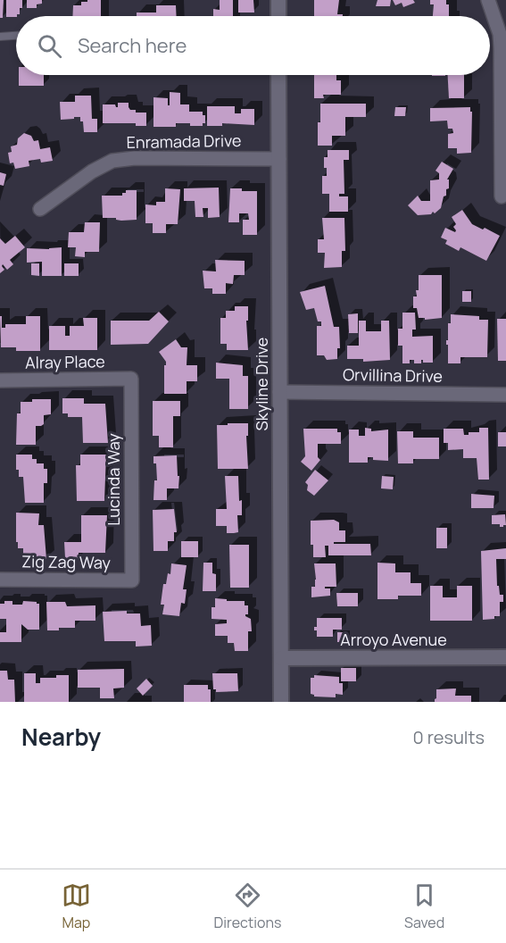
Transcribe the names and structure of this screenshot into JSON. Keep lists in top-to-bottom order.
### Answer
{
  "streets": {
    "street": [
      "Enramada Drive",
      "Alray Place",
      "Orvillina Drive",
      "Skyline Drive",
      "Lucinda Way",
      "Zig Zag Way",
      "Arroyo Avenue"
    ]
  },
  "crossings": [
    ["Enramada Drive", "Skyline Drive"],
    ["Alray Place", "Lucinda Way"],
    ["Orvillina Drive", "Skyline Drive"],
    ["Skyline Drive", "Arroyo Avenue"],
    ["Lucinda Way", "Zig Zag Way"]
  ],
  "page": {
    "search": "Search here",
    "heading": ["Nearby", "0 results"],
    "nav": ["Map", "Directions", "Saved"]
  }
}
